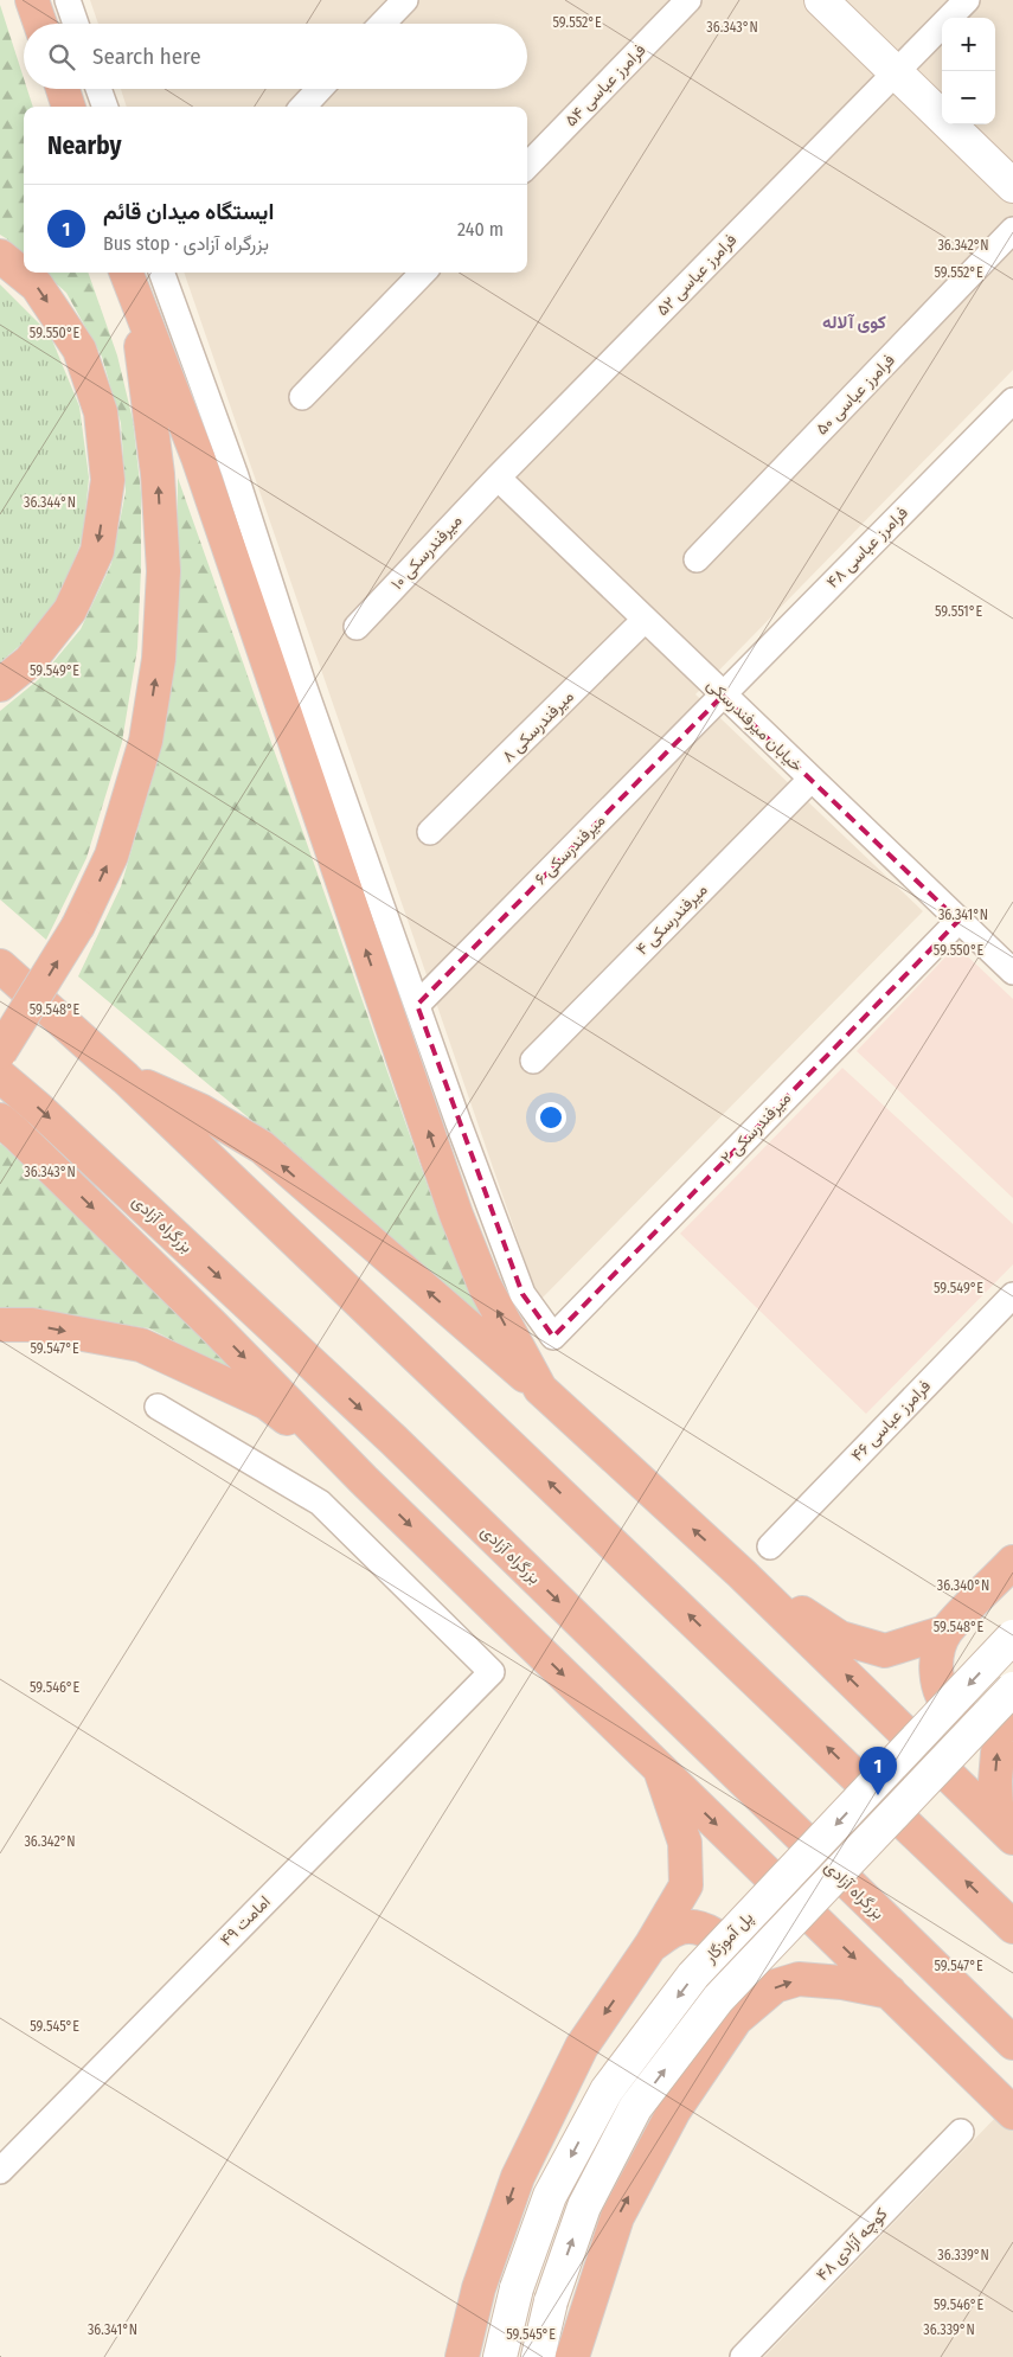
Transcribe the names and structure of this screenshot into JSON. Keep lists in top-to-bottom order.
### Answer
{
  "streets": {
    "highway": ["بزرگراه آزادی"],
    "main road": ["پل آموزگار"],
    "street": [
      "فرامرز عباسی ۵۴",
      "فرامرز عباسی ۵۲",
      "فرامرز عباسی ۵۰",
      "فرامرز عباسی ۴۸",
      "میرفندرسکی ۱۰",
      "خیابان میرفندرسکی",
      "میرفندرسکی ۸",
      "میرفندرسکی ۶",
      "میرفندرسکی ۴",
      "میرفندرسکی ۲",
      "فرامرز عباسی ۴۶",
      "امامت ۴۹",
      "کوچه آزادی ۴۸"
    ]
  },
  "crossings": [
    ["فرامرز عباسی ۵۲", "میرفندرسکی ۱۰"],
    ["فرامرز عباسی ۵۲", "خیابان میرفندرسکی"],
    ["فرامرز عباسی ۴۸", "خیابان میرفندرسکی"],
    ["فرامرز عباسی ۴۸", "میرفندرسکی ۶"],
    ["میرفندرسکی ۱۰", "خیابان میرفندرسکی"],
    ["خیابان میرفندرسکی", "میرفندرسکی ۸"],
    ["خیابان میرفندرسکی", "میرفندرسکی ۶"],
    ["خیابان میرفندرسکی", "میرفندرسکی ۴"],
    ["خیابان میرفندرسکی", "میرفندرسکی ۲"],
    ["میرفندرسکی ۶", "میرفندرسکی ۲"]
  ],
  "districts": ["کوی آلاله"],
  "page": {
    "map_buttons": ["+", "−"],
    "search": "Search here",
    "heading": "Nearby",
    "list": [
      {
        "mark": "1",
        "name": "ایستگاه میدان قائم",
        "note": "Bus stop · بزرگراه آزادی",
        "value": "240 m"
      }
    ],
    "pins": "1"
  },
  "coordinates": [
    "59.552°E",
    "36.343°N",
    "36.342°N",
    "59.550°E",
    "36.344°N",
    "59.551°E",
    "59.549°E",
    "36.341°N",
    "59.548°E",
    "59.547°E",
    "36.340°N",
    "59.546°E",
    "59.545°E",
    "36.339°N"
  ]
}
